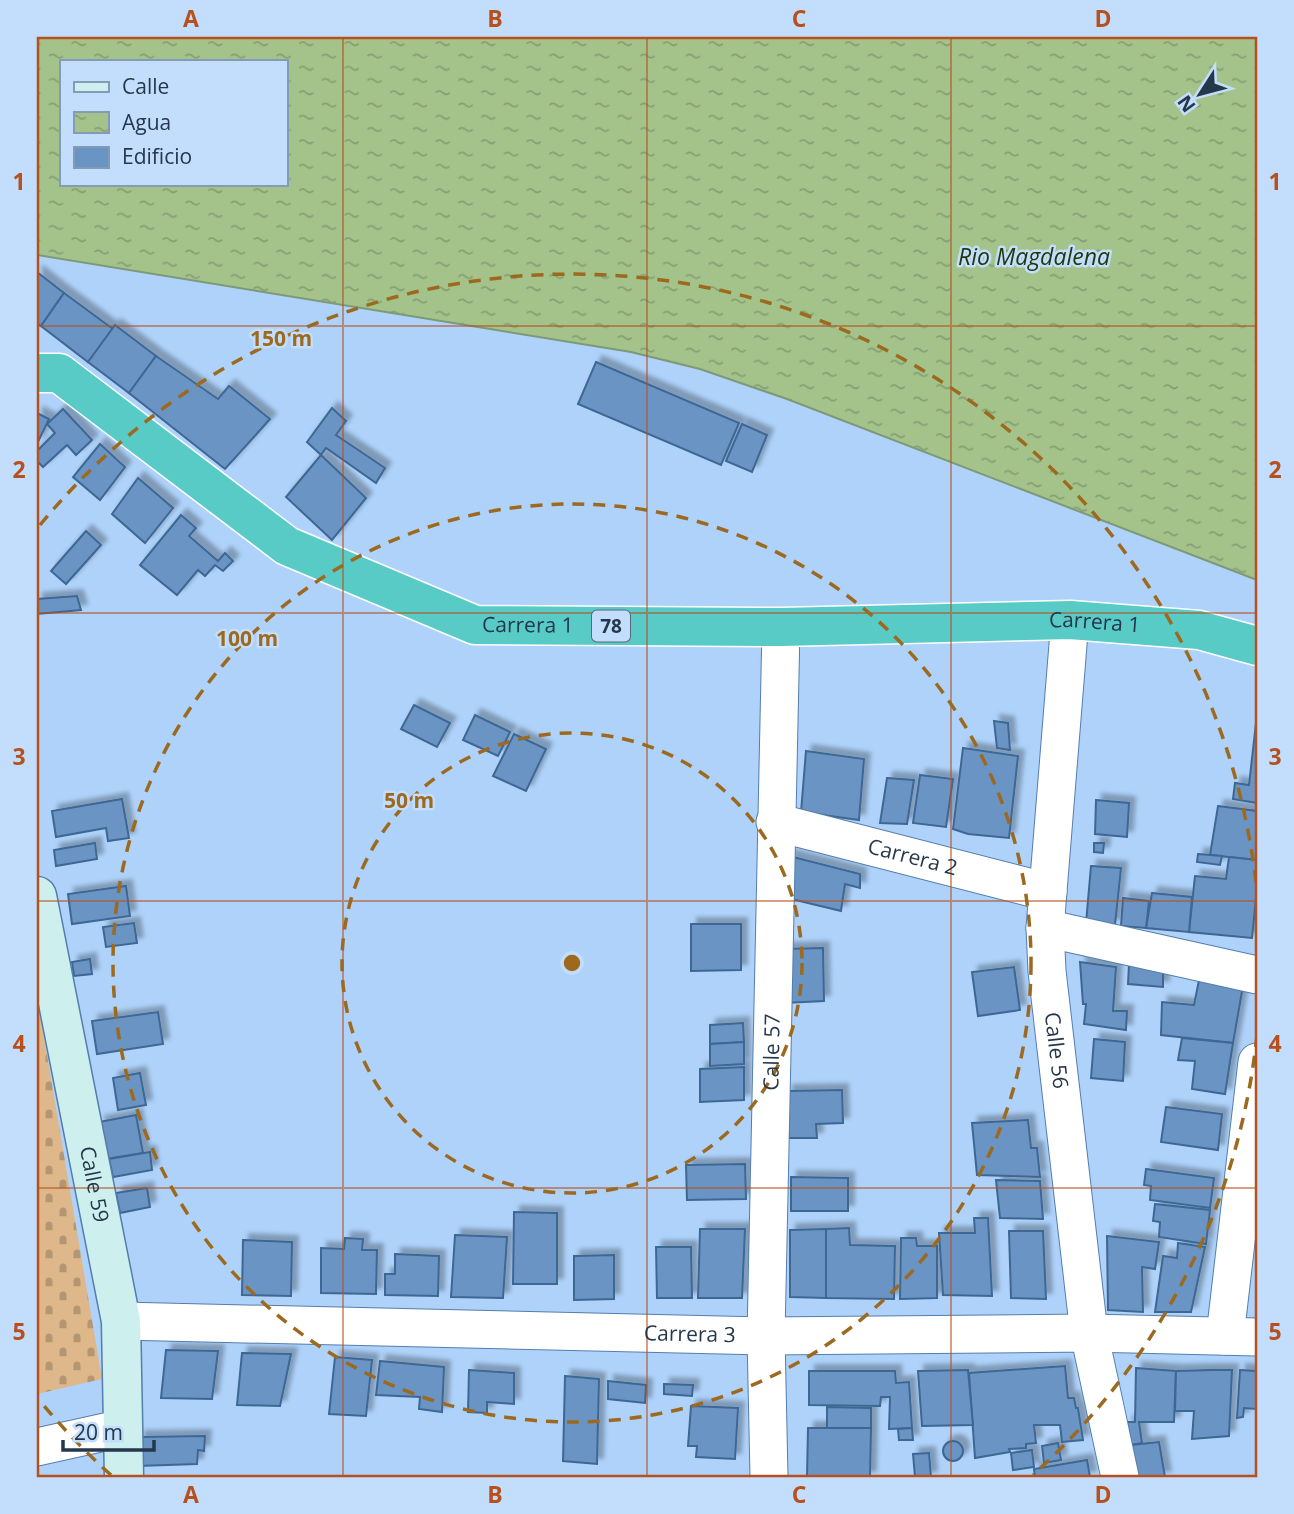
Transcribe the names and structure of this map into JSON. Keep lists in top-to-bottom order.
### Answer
{
  "streets": {
    "highway": ["Carrera 1", "78"],
    "street": [
      "Carrera 2",
      "Calle 56",
      "Calle 57",
      "Calle 59",
      "Carrera 3"
    ]
  },
  "crossings": [
    ["Carrera 1", "Calle 56"],
    ["Carrera 1", "Calle 57"],
    ["Carrera 2", "Calle 56"],
    ["Carrera 2", "Calle 57"],
    ["Calle 56", "Carrera 3"],
    ["Calle 57", "Carrera 3"],
    ["Calle 59", "Carrera 3"]
  ],
  "water": ["Rio Magdalena"],
  "legend": ["Calle", "Agua", "Edificio"],
  "scale_bar": "20 m",
  "north": "bottom left",
  "grid": {
    "columns": [
      "A",
      "B",
      "C",
      "D"
    ],
    "rows": [
      "1",
      "2",
      "3",
      "4",
      "5"
    ]
  },
  "rings": ["150 m", "100 m", "50 m"]
}
